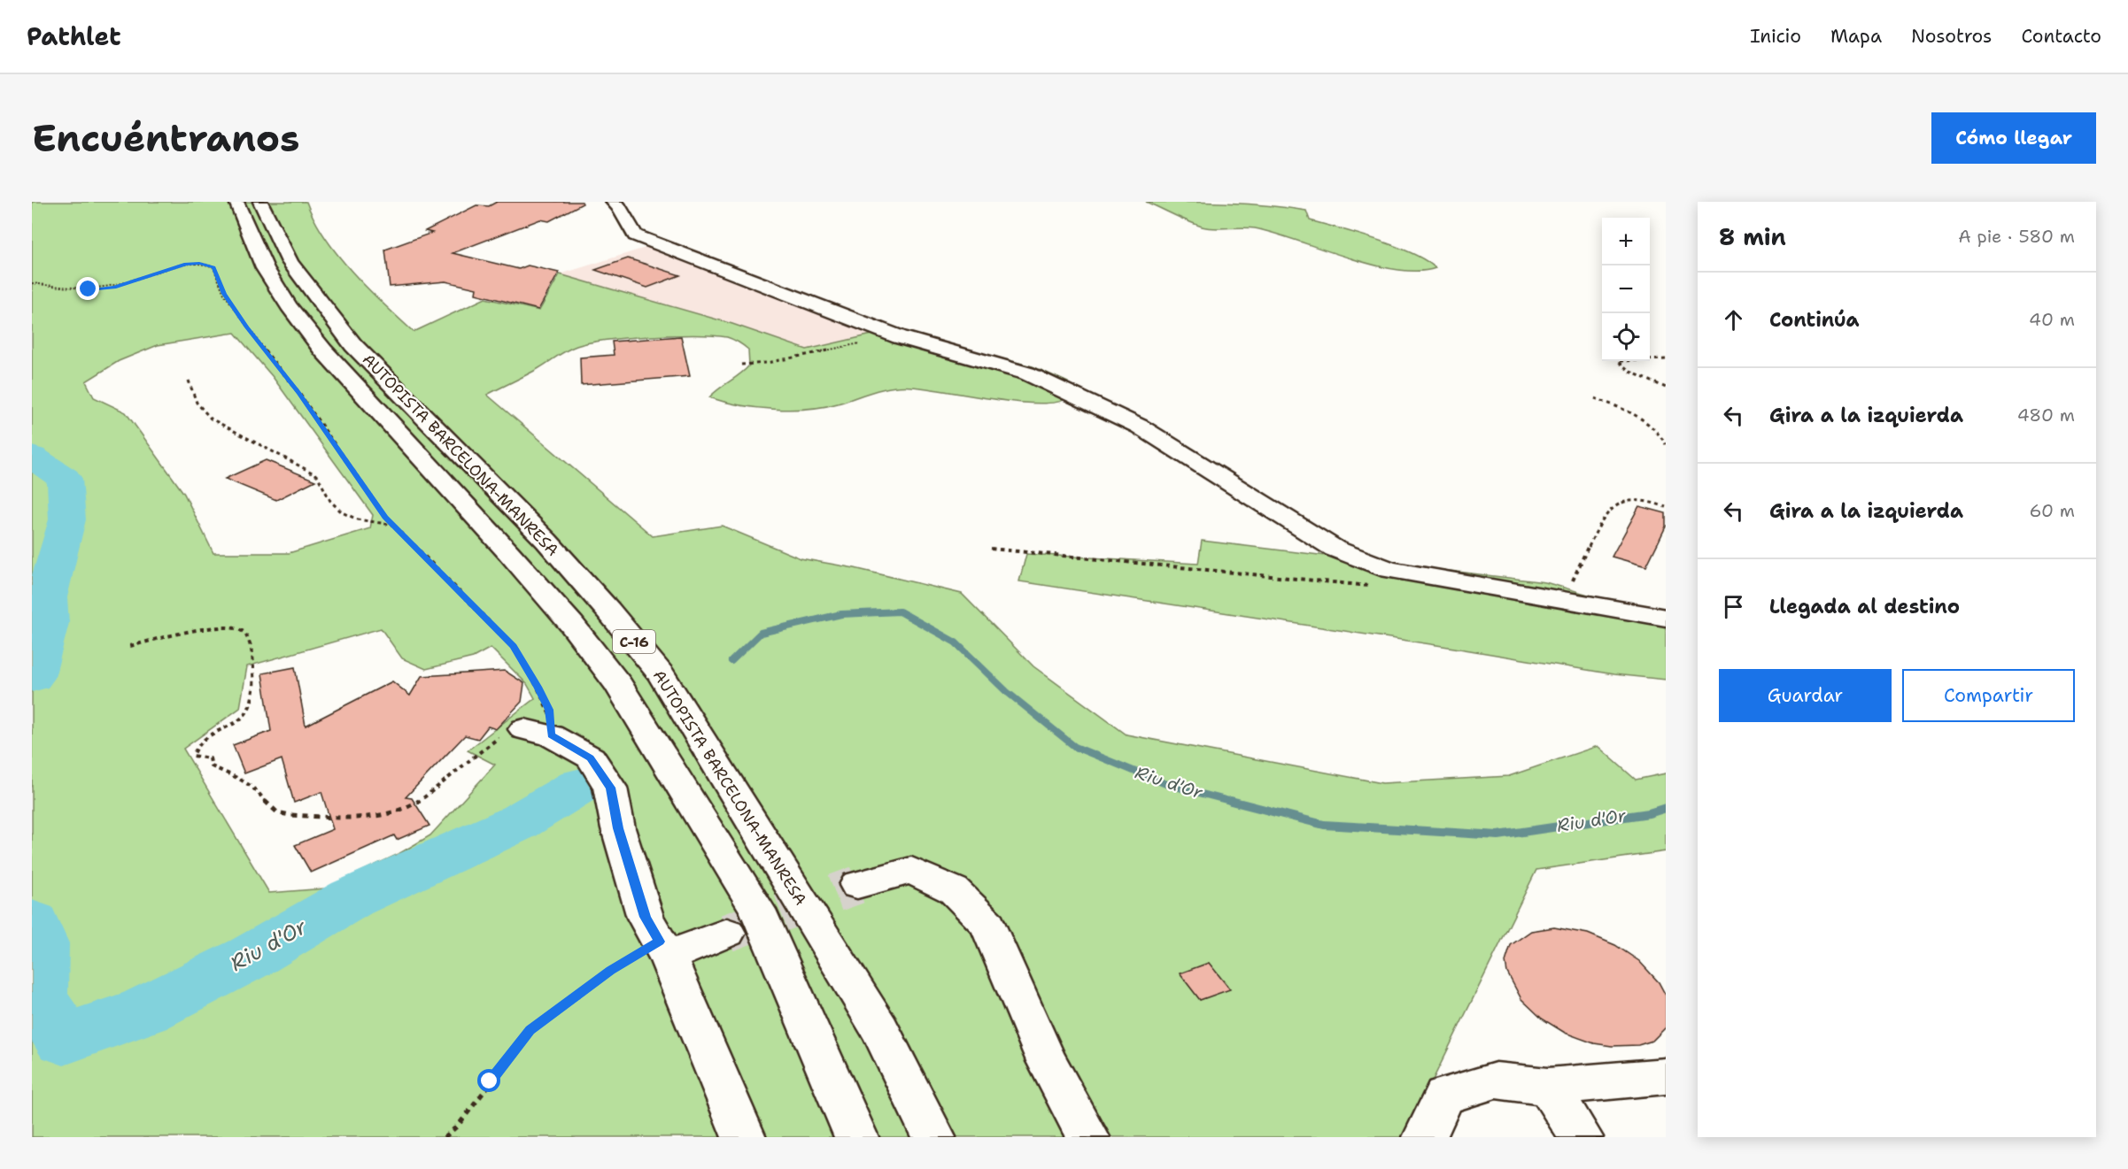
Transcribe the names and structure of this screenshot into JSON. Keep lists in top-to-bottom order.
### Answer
{
  "streets": {
    "main road": ["AUTOPISTA BARCELONA-MANRESA", "C-16"]
  },
  "water": ["Riu d'Or"],
  "page": {
    "header": "Pathlet",
    "nav": [
      "Inicio",
      "Mapa",
      "Nosotros",
      "Contacto"
    ],
    "buttons": [
      "Cómo llegar",
      ["Guardar", "Compartir"]
    ],
    "title": "Encuéntranos",
    "heading": ["8 min", "A pie · 580 m"],
    "map_buttons": ["+", "−"],
    "list": [
      ["Continúa", "40 m"],
      ["Gira a la izquierda", "480 m"],
      ["Gira a la izquierda", "60 m"],
      "Llegada al destino"
    ]
  }
}
